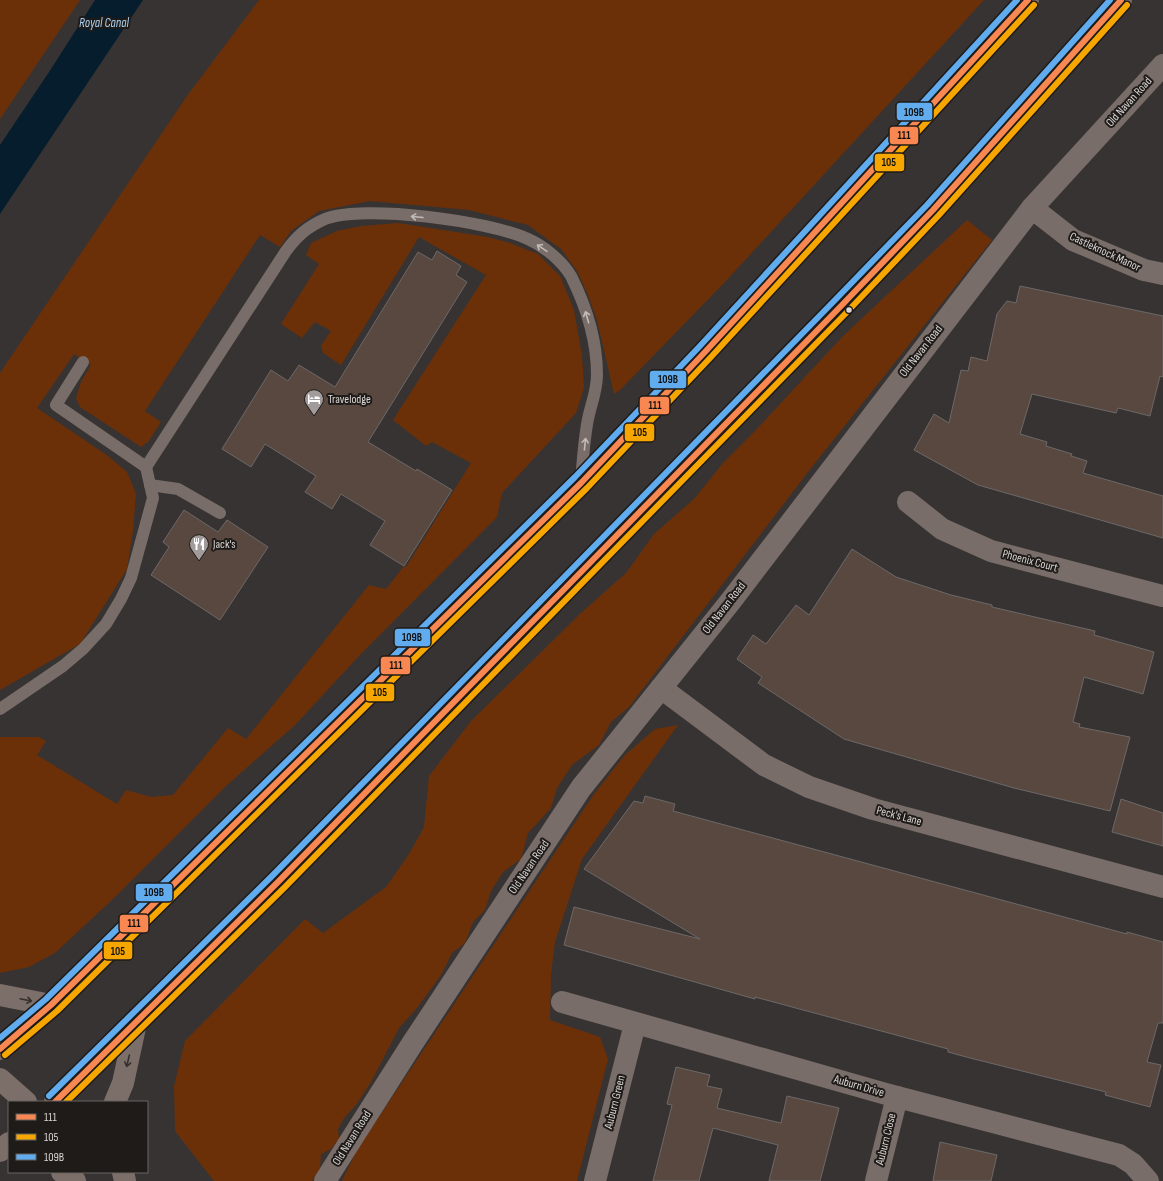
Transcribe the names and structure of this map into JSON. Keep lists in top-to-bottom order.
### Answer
{
  "streets": {
    "street": [
      "Old Navan Road",
      "Castleknock Manor",
      "Phoenix Court",
      "Peck's Lane",
      "Auburn Drive",
      "Auburn Green",
      "Auburn Close"
    ]
  },
  "crossings": [
    ["Old Navan Road", "Castleknock Manor"],
    ["Old Navan Road", "Peck's Lane"],
    ["Auburn Drive", "Auburn Green"],
    ["Auburn Drive", "Auburn Close"]
  ],
  "water": ["Royal Canal"],
  "places": {
    "hotel": ["Travelodge"],
    "restaurant": ["Jack's"]
  },
  "lines": ["transit line 111", "transit line 109B", "transit line 105"],
  "legend": ["111", "105", "109B"]
}
